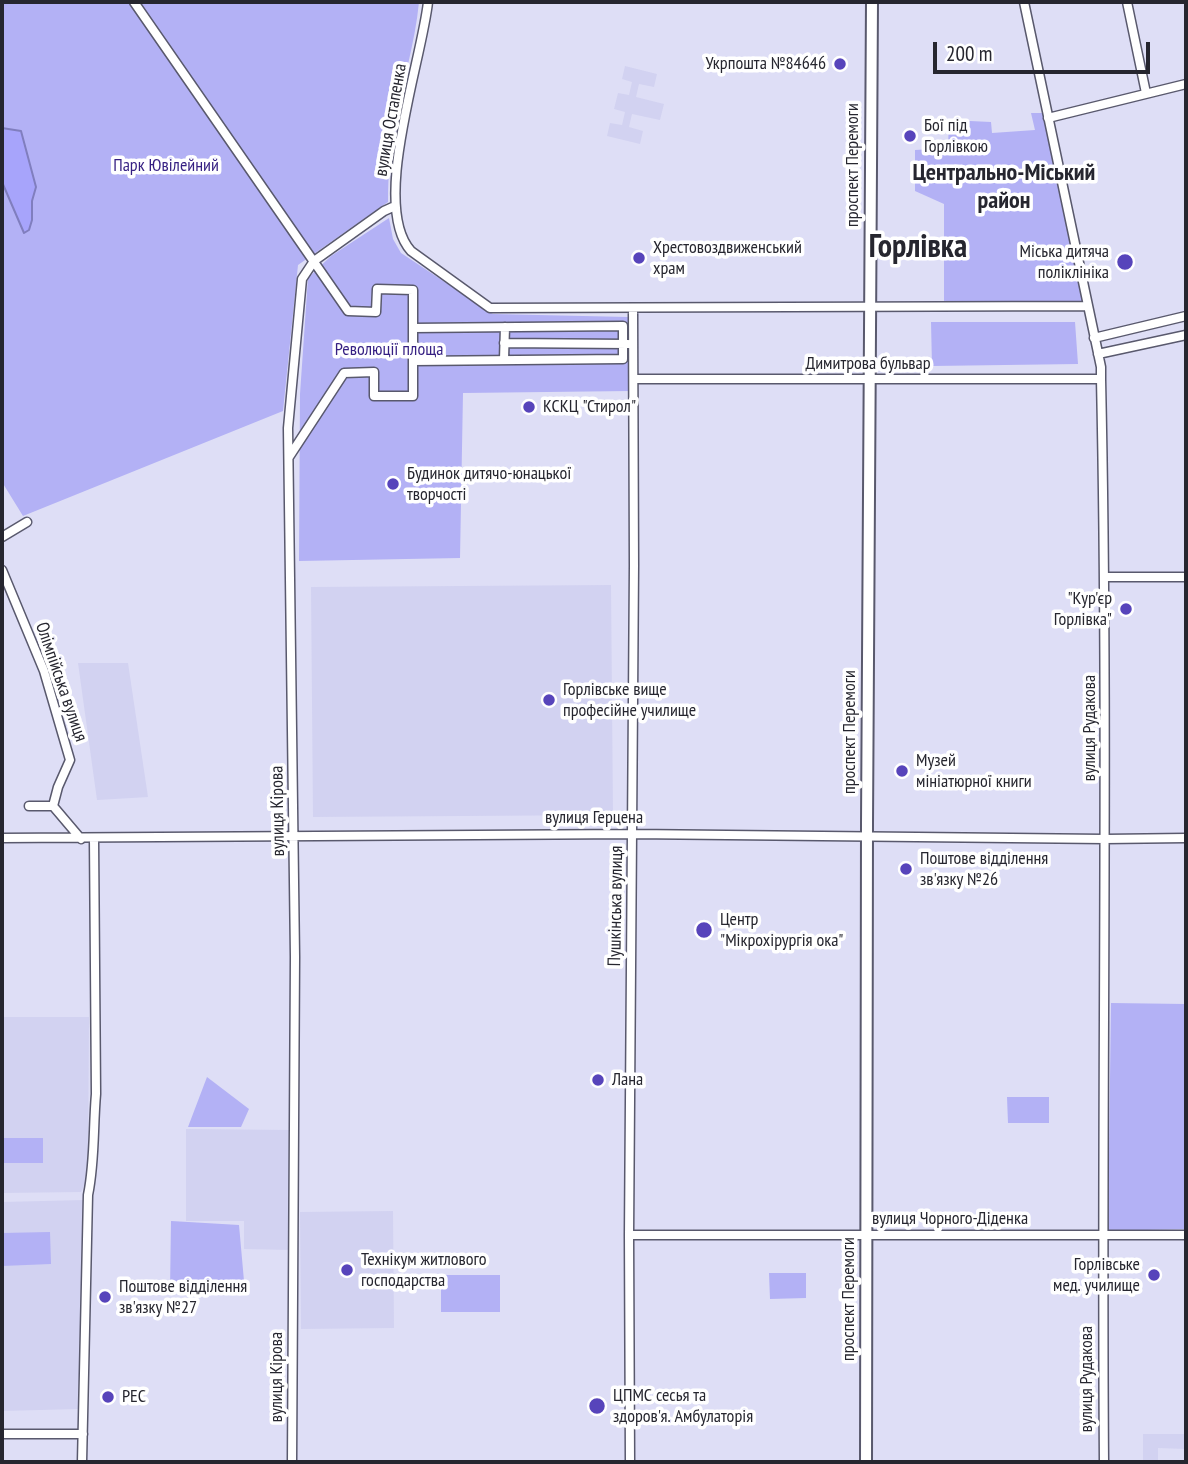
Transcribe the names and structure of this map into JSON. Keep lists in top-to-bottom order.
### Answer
{
  "streets": {
    "main road": ["проспект Перемоги"],
    "street": [
      "вулиця Остапенка",
      "Димитрова бульвар",
      "Олімпійська вулиця",
      "вулиця Рудакова",
      "вулиця Кірова",
      "вулиця Герцена",
      "Пушкінська вулиця",
      "вулиця Чорного-Діденка"
    ]
  },
  "crossings": [
    ["вулиця Остапенка", "Пушкінська вулиця"],
    ["проспект Перемоги", "Димитрова бульвар"],
    ["проспект Перемоги", "вулиця Герцена"],
    ["проспект Перемоги", "вулиця Чорного-Діденка"],
    ["Димитрова бульвар", "вулиця Рудакова"],
    ["Димитрова бульвар", "Пушкінська вулиця"],
    ["вулиця Рудакова", "вулиця Герцена"],
    ["вулиця Рудакова", "вулиця Чорного-Діденка"],
    ["вулиця Кірова", "вулиця Герцена"],
    ["вулиця Герцена", "Пушкінська вулиця"],
    ["Пушкінська вулиця", "вулиця Чорного-Діденка"]
  ],
  "districts": ["Центрально-Міський район", "Горлівка"],
  "parks": ["Парк Ювілейний", "Революції площа"],
  "places": [
    "Укрпошта №84646",
    "Бої під Горлівкою",
    "Хрестовоздвиженський храм",
    "Міська дитяча поліклініка",
    "КСКЦ \"Стирол\"",
    "Будинок дитячо-юнацької творчості",
    "\"Кур'єр Горлівка\"",
    "Горлівське вище професійне училище",
    "Музей мініатюрної книги",
    "Поштове відділення зв'язку №26",
    "Центр \"Мікрохірургія ока\"",
    "Лана",
    "Технікум житлового господарства",
    "Горлівське мед. училище",
    "Поштове відділення зв'язку №27",
    "РЕС",
    "ЦПМС сесья та здоров'я. Амбулаторія"
  ],
  "scale_bar": "200 m"
}
